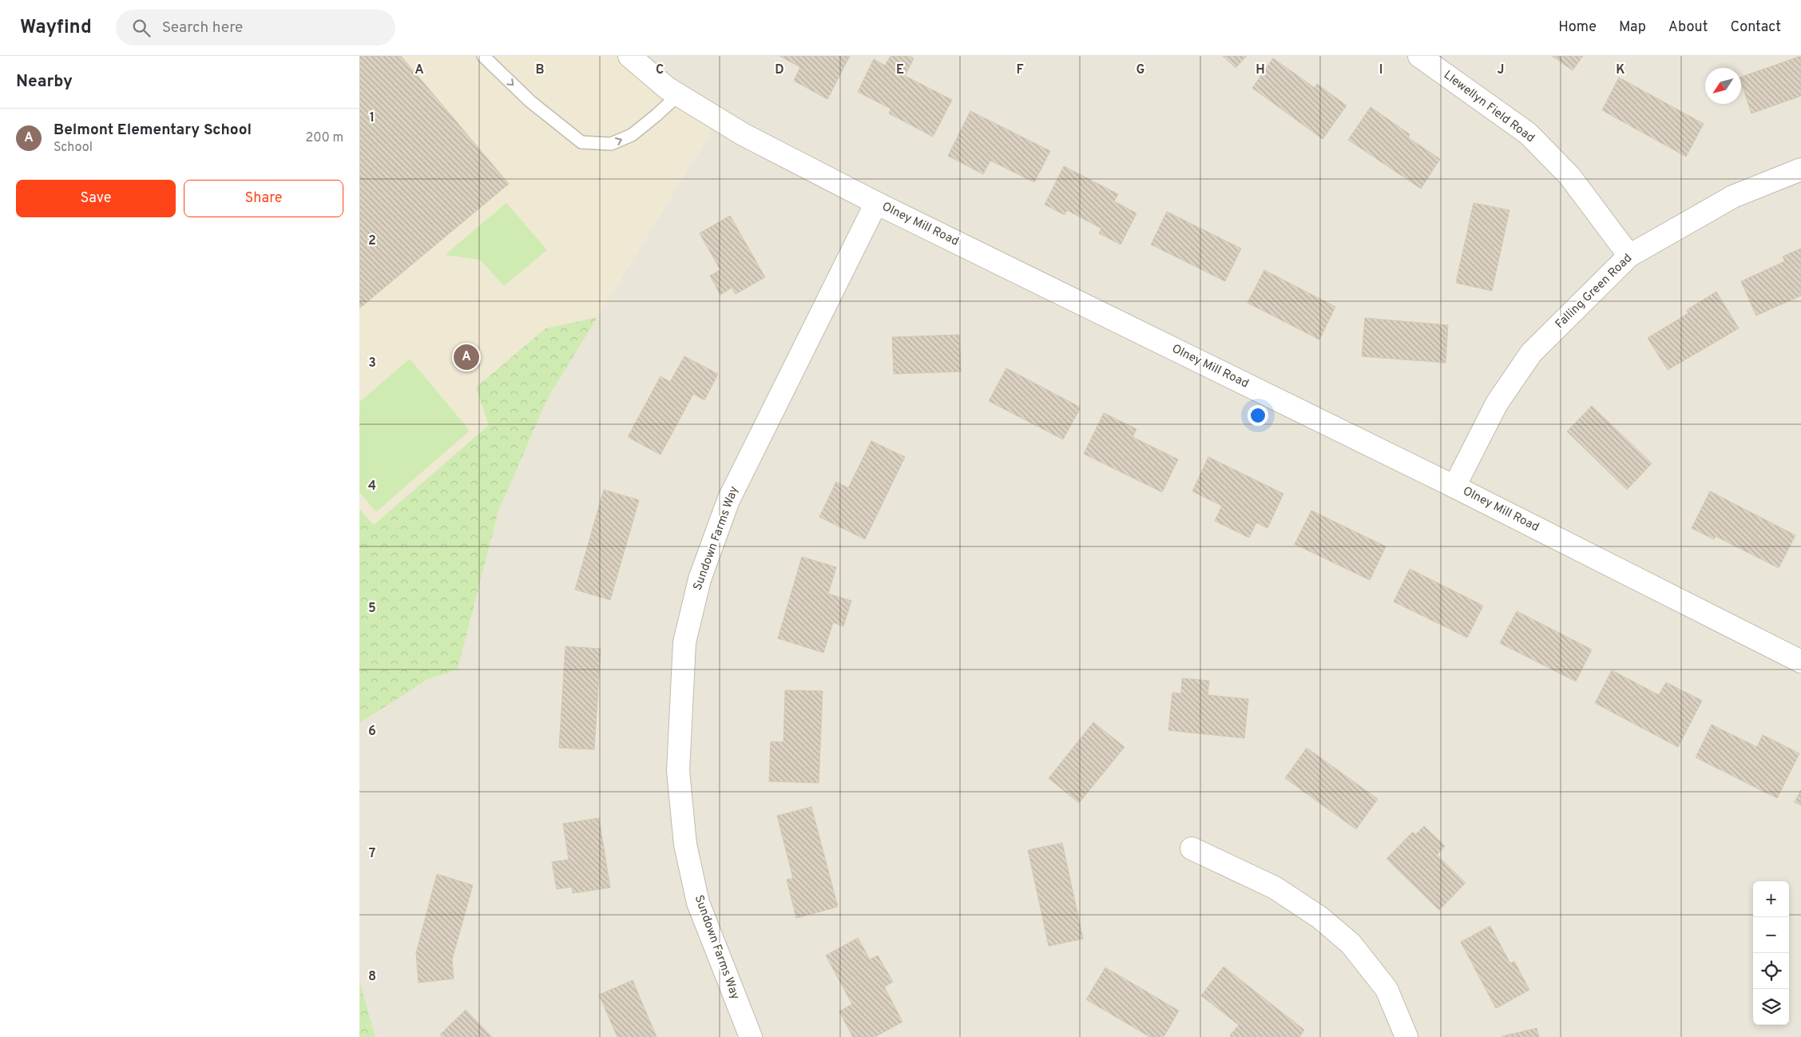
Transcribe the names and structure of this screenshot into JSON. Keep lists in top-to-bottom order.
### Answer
{
  "streets": {
    "street": [
      "Llewellyn Field Road",
      "Olney Mill Road",
      "Falling Green Road",
      "Sundown Farms Way"
    ]
  },
  "crossings": [
    ["Llewellyn Field Road", "Falling Green Road"],
    ["Olney Mill Road", "Falling Green Road"],
    ["Olney Mill Road", "Sundown Farms Way"]
  ],
  "north": "bottom left",
  "page": {
    "header": "Wayfind",
    "search": "Search here",
    "nav": [
      "Home",
      "Map",
      "About",
      "Contact"
    ],
    "heading": "Nearby",
    "list": [
      {
        "mark": "A",
        "name": "Belmont Elementary School",
        "note": "School",
        "value": "200 m"
      }
    ],
    "buttons": ["Save", "Share"],
    "pins": "A",
    "map_buttons": ["+", "−"]
  },
  "grid": {
    "columns": [
      "A",
      "B",
      "C",
      "D",
      "E",
      "F",
      "G",
      "H",
      "I",
      "J",
      "K"
    ],
    "rows": [
      "1",
      "2",
      "3",
      "4",
      "5",
      "6",
      "7",
      "8"
    ]
  }
}
